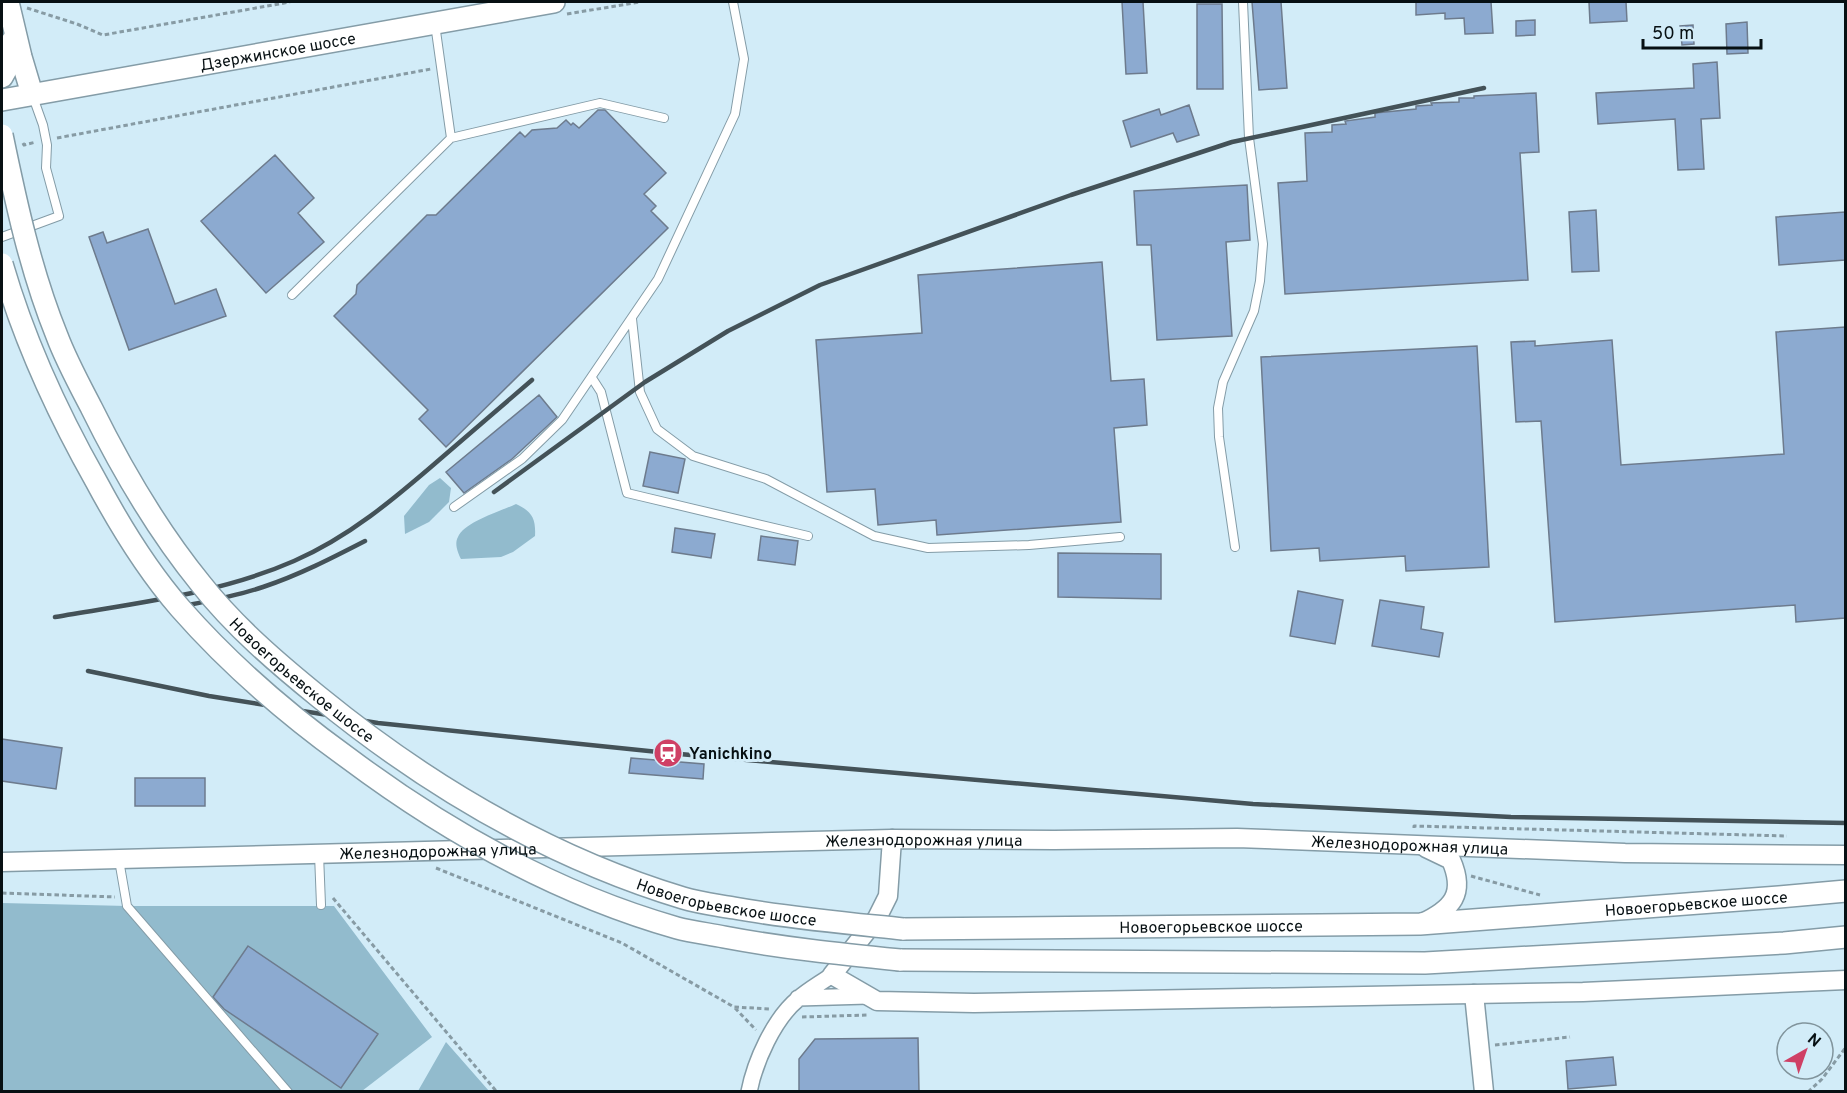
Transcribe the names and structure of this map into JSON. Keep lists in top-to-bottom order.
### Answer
{
  "streets": {
    "main road": ["Дзержинское шоссе", "Новоегорьевское шоссе"],
    "street": ["Железнодорожная улица"]
  },
  "places": {
    "station": ["Yanichkino"]
  },
  "scale_bar": "50 m",
  "north": "top right"
}
